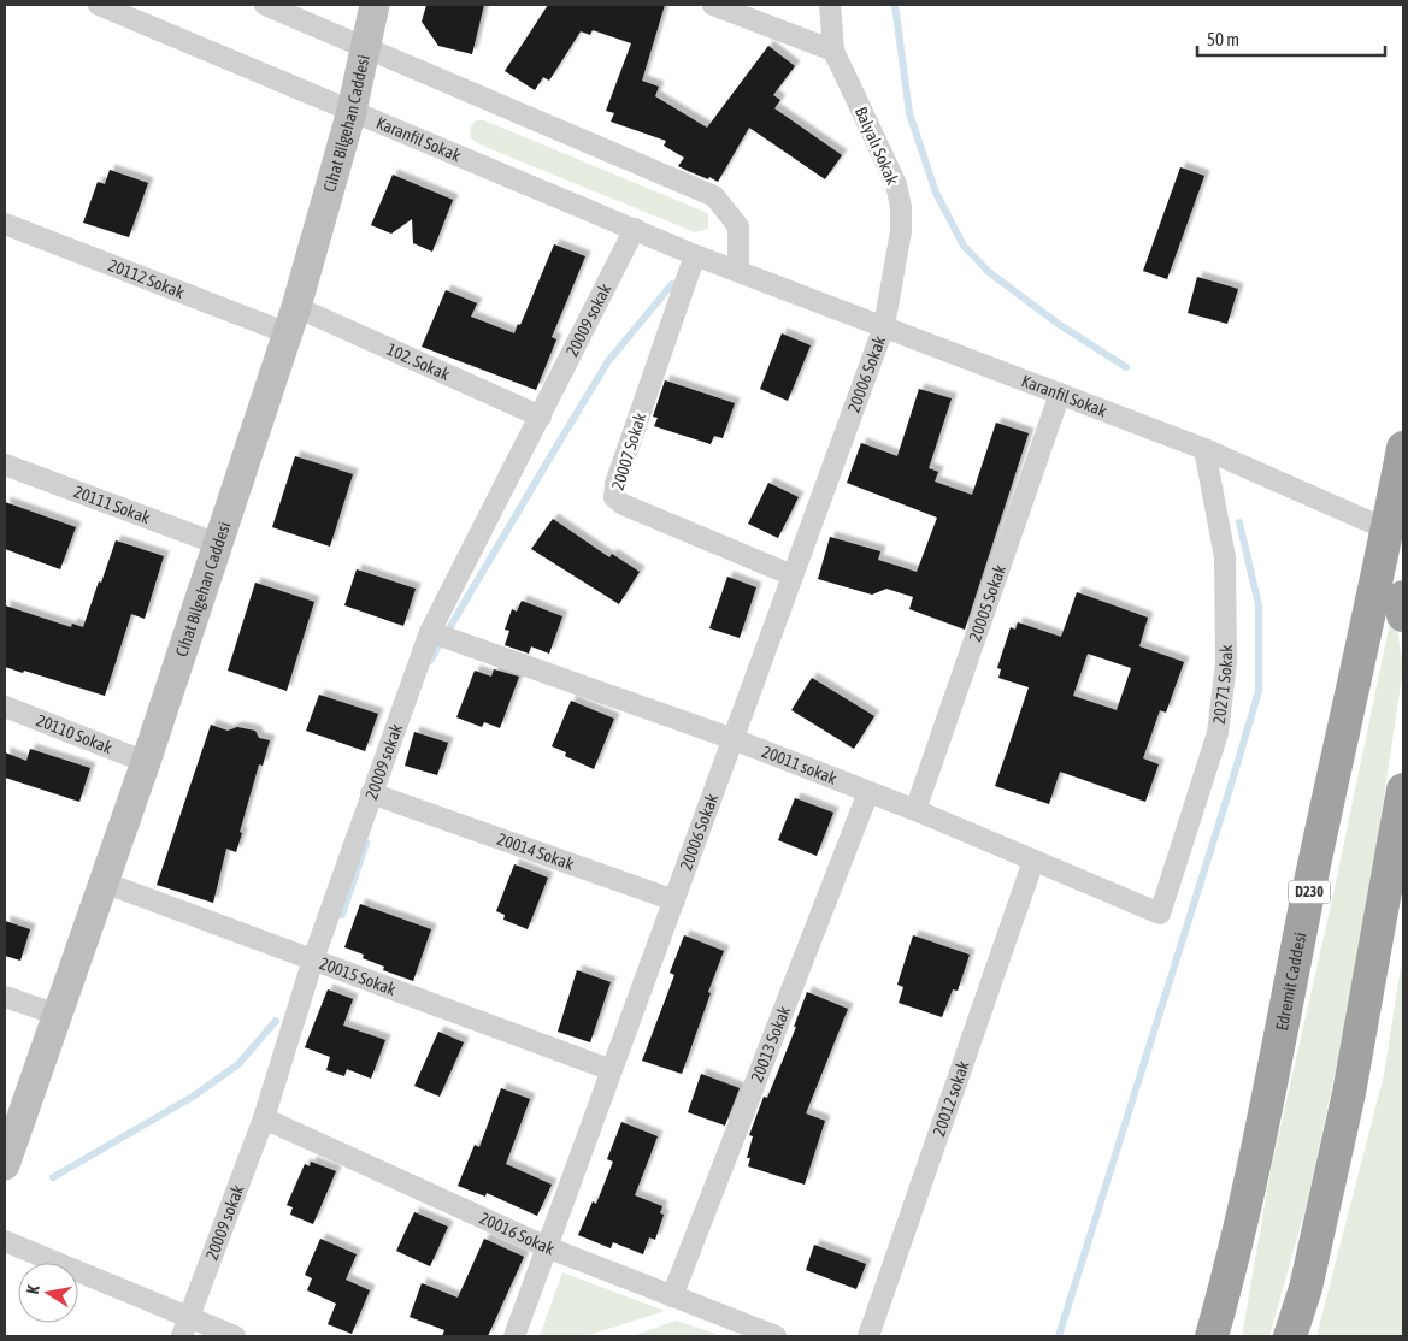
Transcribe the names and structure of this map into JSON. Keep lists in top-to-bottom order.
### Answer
{
  "streets": {
    "highway": ["D230", "Edremit Caddesi"],
    "main road": ["Cihat Bilgehan Caddesi"],
    "street": [
      "Karanfil Sokak",
      "Balyalı Sokak",
      "20112 Sokak",
      "20009 sokak",
      "102. Sokak",
      "20006 Sokak",
      "20007 Sokak",
      "20111 Sokak",
      "20005 Sokak",
      "20271 Sokak",
      "20110 Sokak",
      "20011 sokak",
      "20014 Sokak",
      "20015 Sokak",
      "20013 Sokak",
      "20012 sokak",
      "20016 Sokak"
    ]
  },
  "crossings": [
    ["Cihat Bilgehan Caddesi", "Karanfil Sokak"],
    ["Cihat Bilgehan Caddesi", "20112 Sokak"],
    ["Cihat Bilgehan Caddesi", "102. Sokak"],
    ["Cihat Bilgehan Caddesi", "20111 Sokak"],
    ["Cihat Bilgehan Caddesi", "20110 Sokak"],
    ["Cihat Bilgehan Caddesi", "20015 Sokak"],
    ["Karanfil Sokak", "Balyalı Sokak"],
    ["Karanfil Sokak", "20009 sokak"],
    ["Karanfil Sokak", "20006 Sokak"],
    ["Karanfil Sokak", "20007 Sokak"],
    ["Karanfil Sokak", "20005 Sokak"],
    ["Karanfil Sokak", "20271 Sokak"],
    ["Karanfil Sokak", "Edremit Caddesi"],
    ["Balyalı Sokak", "20006 Sokak"],
    ["20112 Sokak", "102. Sokak"],
    ["20009 sokak", "102. Sokak"],
    ["20009 sokak", "20011 sokak"],
    ["20009 sokak", "20014 Sokak"],
    ["20009 sokak", "20015 Sokak"],
    ["20009 sokak", "20016 Sokak"],
    ["20006 Sokak", "20007 Sokak"],
    ["20006 Sokak", "20011 sokak"],
    ["20006 Sokak", "20014 Sokak"],
    ["20006 Sokak", "20015 Sokak"],
    ["20006 Sokak", "20016 Sokak"],
    ["20005 Sokak", "20011 sokak"],
    ["20271 Sokak", "20011 sokak"],
    ["20011 sokak", "20013 Sokak"],
    ["20011 sokak", "20012 sokak"],
    ["20013 Sokak", "20016 Sokak"]
  ],
  "scale_bar": "50 m",
  "north": "left"
}
